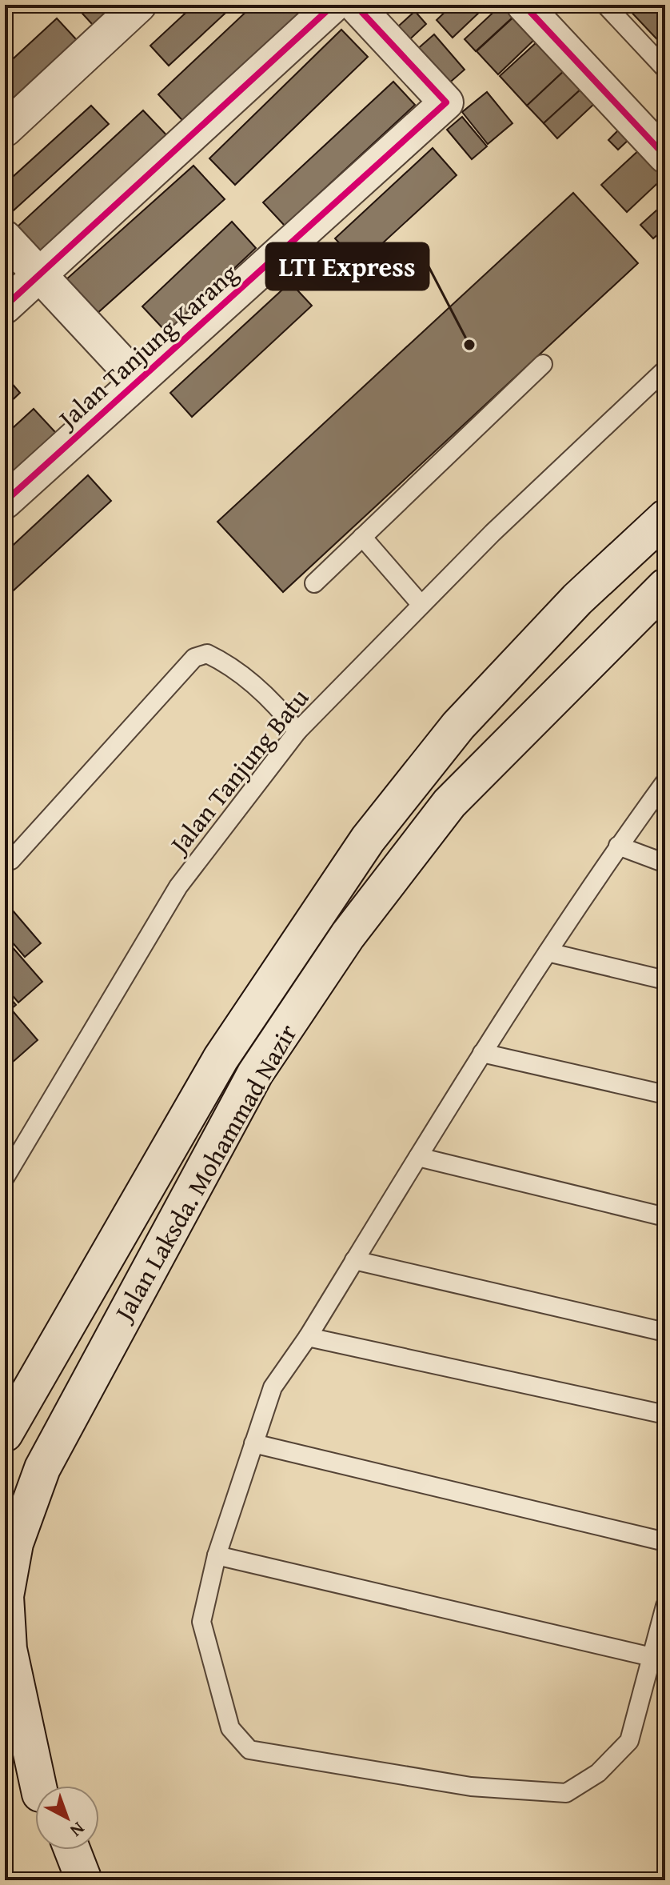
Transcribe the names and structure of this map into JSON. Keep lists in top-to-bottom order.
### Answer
{
  "streets": {
    "main road": ["Jalan Laksda. Mohammad Nazir"],
    "street": ["Jalan Tanjung Karang"],
    "lane": ["Jalan Tanjung Batu"]
  },
  "places": ["LTI Express"],
  "north": "bottom right"
}
